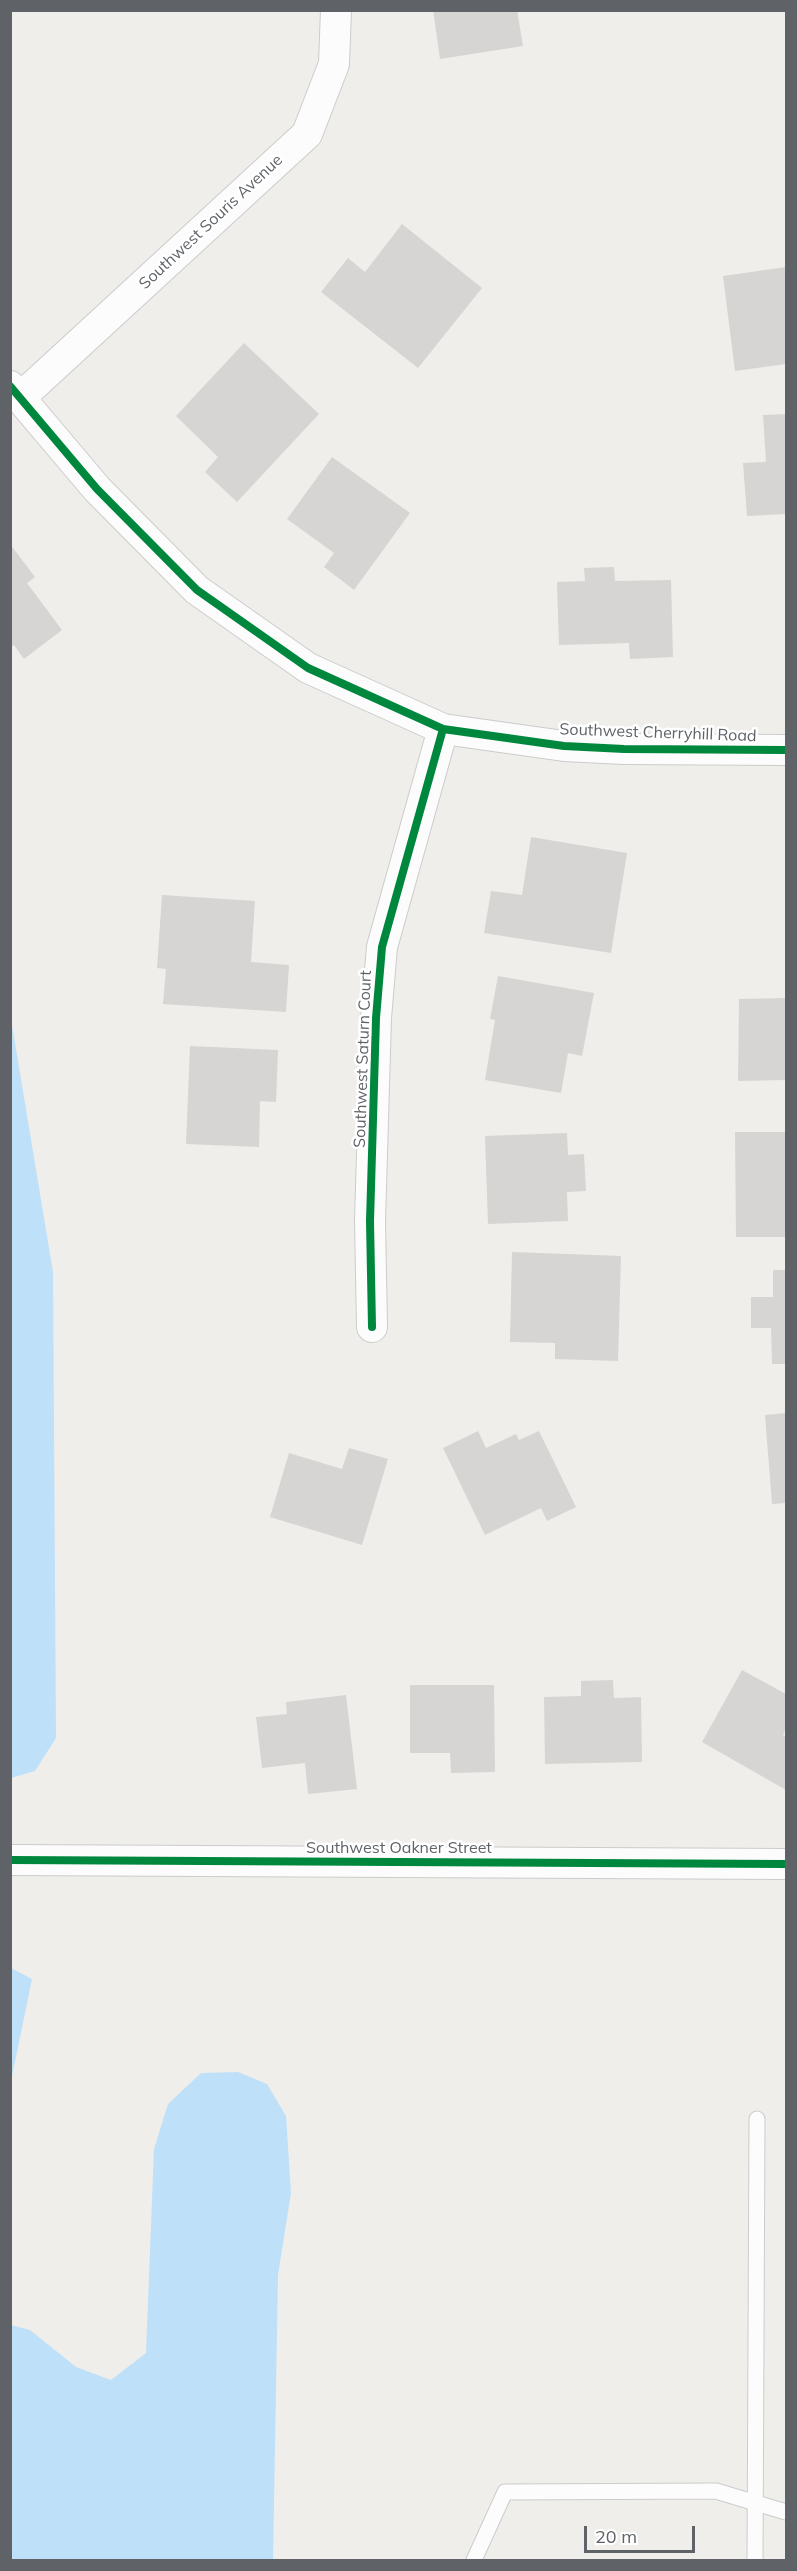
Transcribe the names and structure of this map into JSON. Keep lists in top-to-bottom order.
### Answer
{
  "streets": {
    "street": [
      "Southwest Souris Avenue",
      "Southwest Cherryhill Road",
      "Southwest Saturn Court",
      "Southwest Oakner Street"
    ]
  },
  "crossings": [
    ["Southwest Souris Avenue", "Southwest Cherryhill Road"],
    ["Southwest Cherryhill Road", "Southwest Saturn Court"]
  ],
  "scale_bar": "20 m"
}
